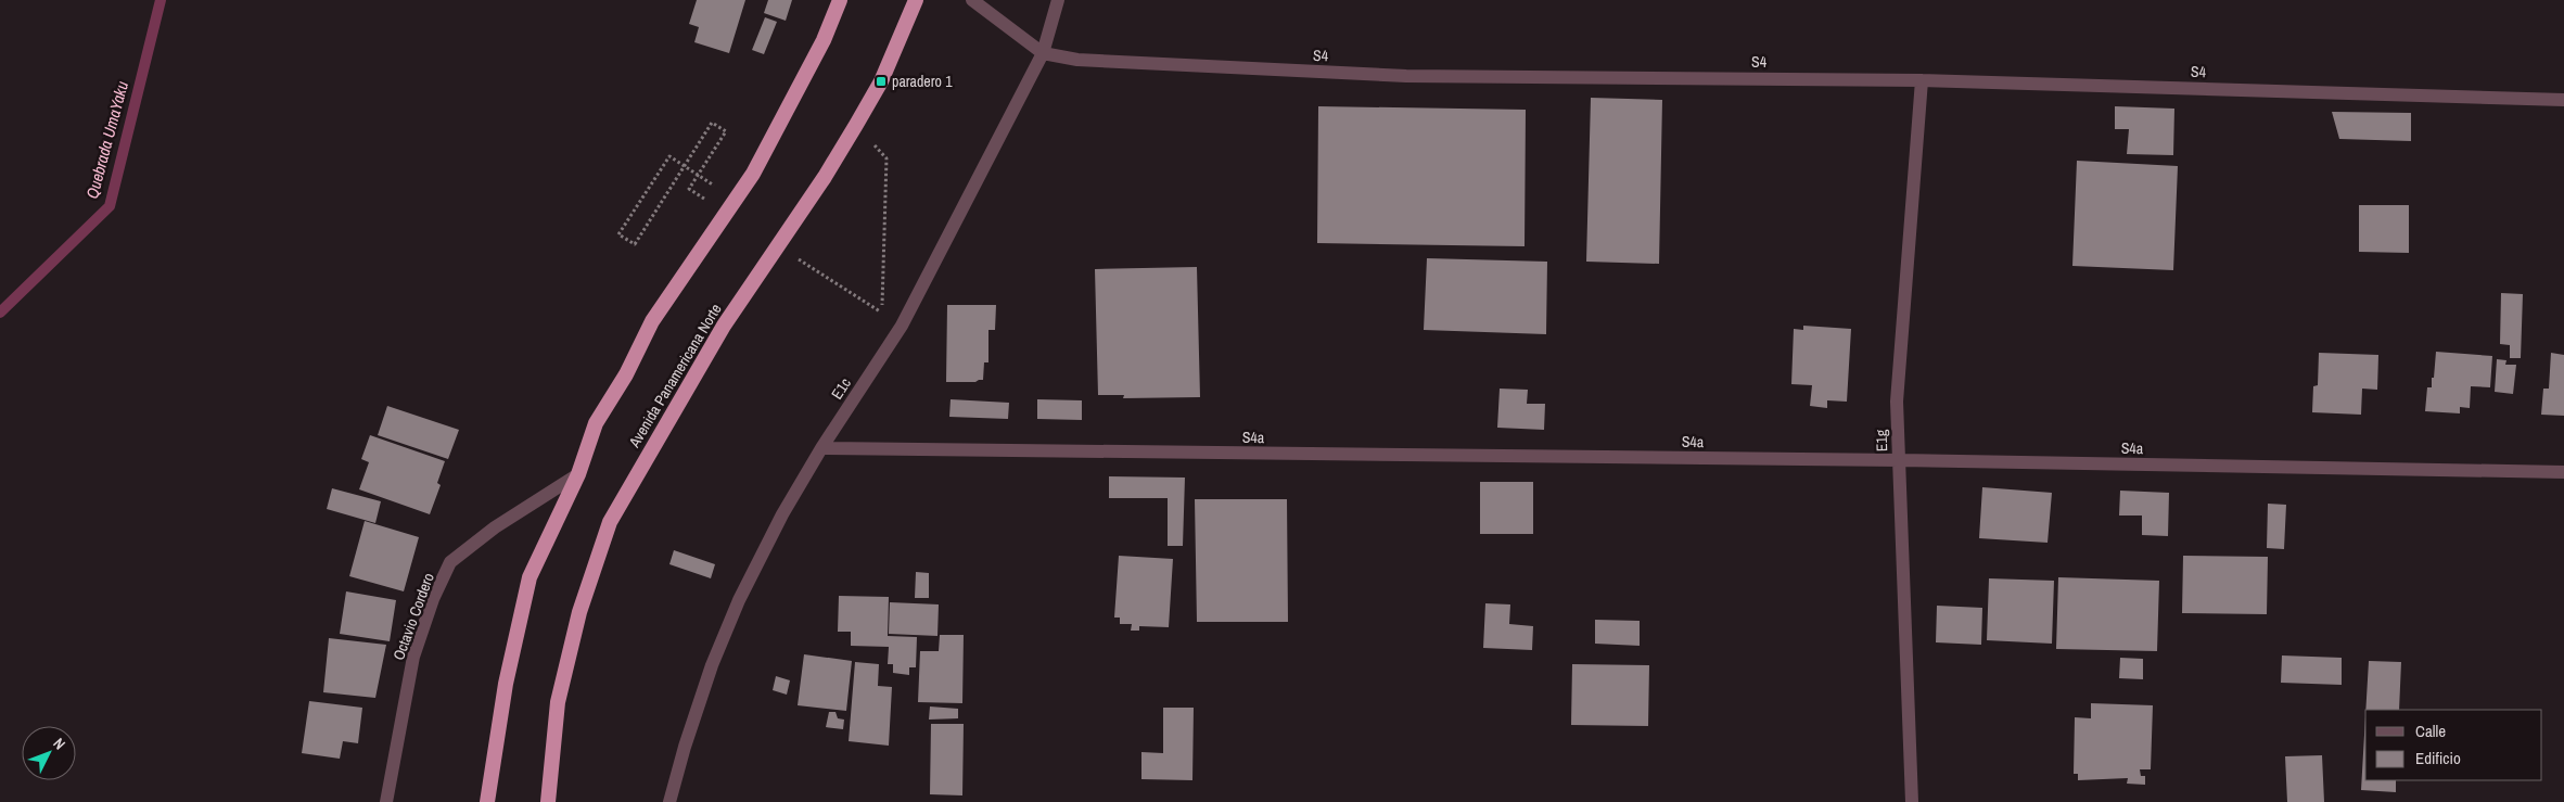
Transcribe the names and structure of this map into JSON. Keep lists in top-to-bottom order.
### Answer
{
  "streets": {
    "highway": ["Avenida Panamericana Norte"],
    "street": [
      "S4",
      "E1c",
      "S4a",
      "E1g",
      "Octavio Cordero"
    ]
  },
  "crossings": [
    ["S4", "E1c"],
    ["S4", "E1g"],
    ["E1c", "S4a"],
    ["S4a", "E1g"]
  ],
  "water": ["Quebrada UmaYaku"],
  "places": {
    "transit": ["paradero 1"]
  },
  "legend": ["Calle", "Edificio"],
  "north": "top right"
}
